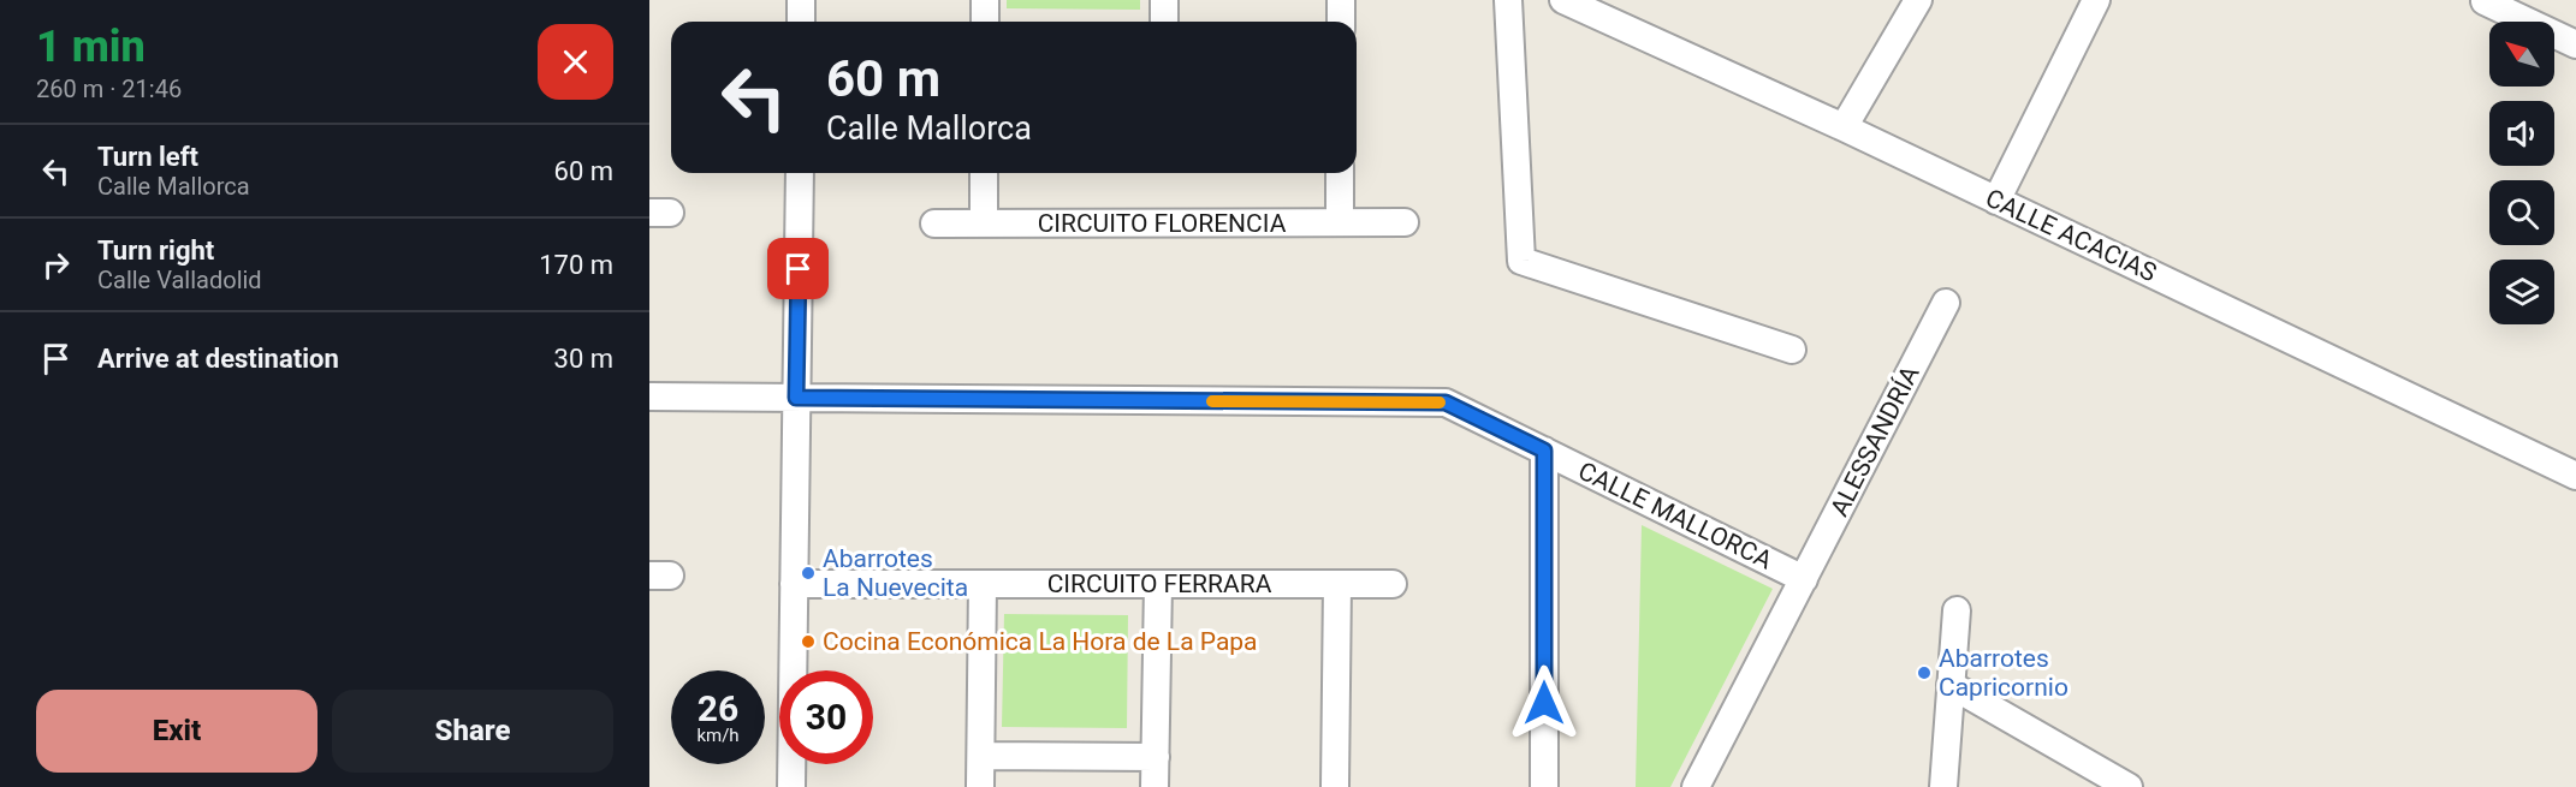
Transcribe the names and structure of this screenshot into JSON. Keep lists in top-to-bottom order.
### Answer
{
  "streets": {
    "street": [
      "CIRCUITO FLORENCIA",
      "CALLE ACACIAS",
      "ALESSANDRÍA",
      "CALLE MALLORCA",
      "CIRCUITO FERRARA"
    ]
  },
  "crossings": [
    ["ALESSANDRÍA", "CALLE MALLORCA"]
  ],
  "places": ["Abarrotes La Nuevecita", "Cocina Económica La Hora de La Papa", "Abarrotes Capricornio"],
  "north": "top left",
  "page": {
    "heading": ["1 min", "260 m · 21:46"],
    "turn": ["60 m", "Calle Mallorca"],
    "list": [
      {
        "name": "Turn left",
        "note": "Calle Mallorca",
        "value": "60 m"
      },
      {
        "name": "Turn right",
        "note": "Calle Valladolid",
        "value": "170 m"
      },
      {
        "name": "Arrive at destination",
        "value": "30 m"
      }
    ],
    "speed": "26 km/h",
    "limit": "30",
    "buttons": ["Exit", "Share"]
  }
}
